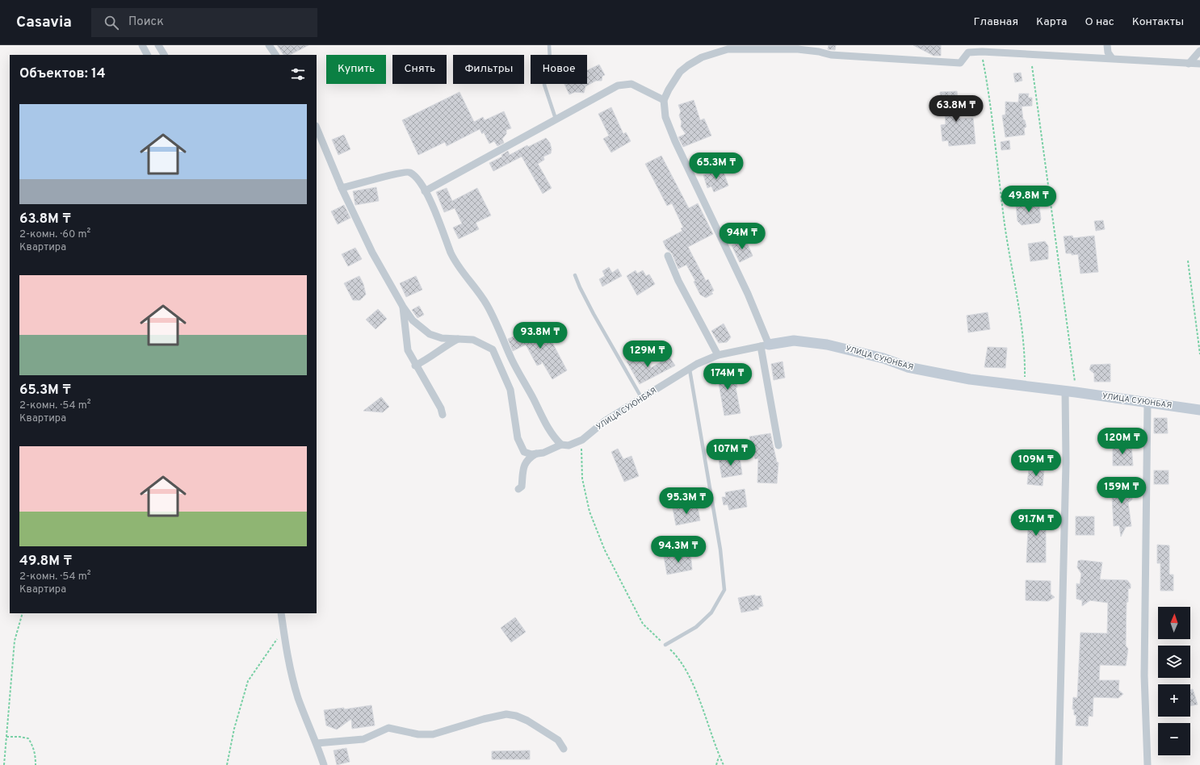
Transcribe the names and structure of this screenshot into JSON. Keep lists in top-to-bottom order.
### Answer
{
  "streets": {
    "street": ["УЛИЦА СУЮНБАЯ"]
  },
  "north": "top",
  "page": {
    "header": "Casavia",
    "search": "Поиск",
    "nav": [
      "Главная",
      "Карта",
      "О нас",
      "Контакты"
    ],
    "chip": [
      "Купить",
      "Снять",
      "Фильтры",
      "Новое"
    ],
    "heading": "Объектов: 14",
    "list": [
      {
        "name": "63.8M ₸",
        "note": "2-комн. · 60 m² · Квартира"
      },
      {
        "name": "65.3M ₸",
        "note": "2-комн. · 54 m² · Квартира"
      },
      {
        "name": "49.8M ₸",
        "note": "2-комн. · 54 m² · Квартира"
      }
    ],
    "price": [
      "63.8M ₸",
      "65.3M ₸",
      "49.8M ₸",
      "94M ₸",
      "93.8M ₸",
      "129M ₸",
      "174M ₸",
      "120M ₸",
      "107M ₸",
      "109M ₸",
      "159M ₸",
      "95.3M ₸",
      "91.7M ₸",
      "94.3M ₸"
    ],
    "map_buttons": ["+", "−"]
  }
}
